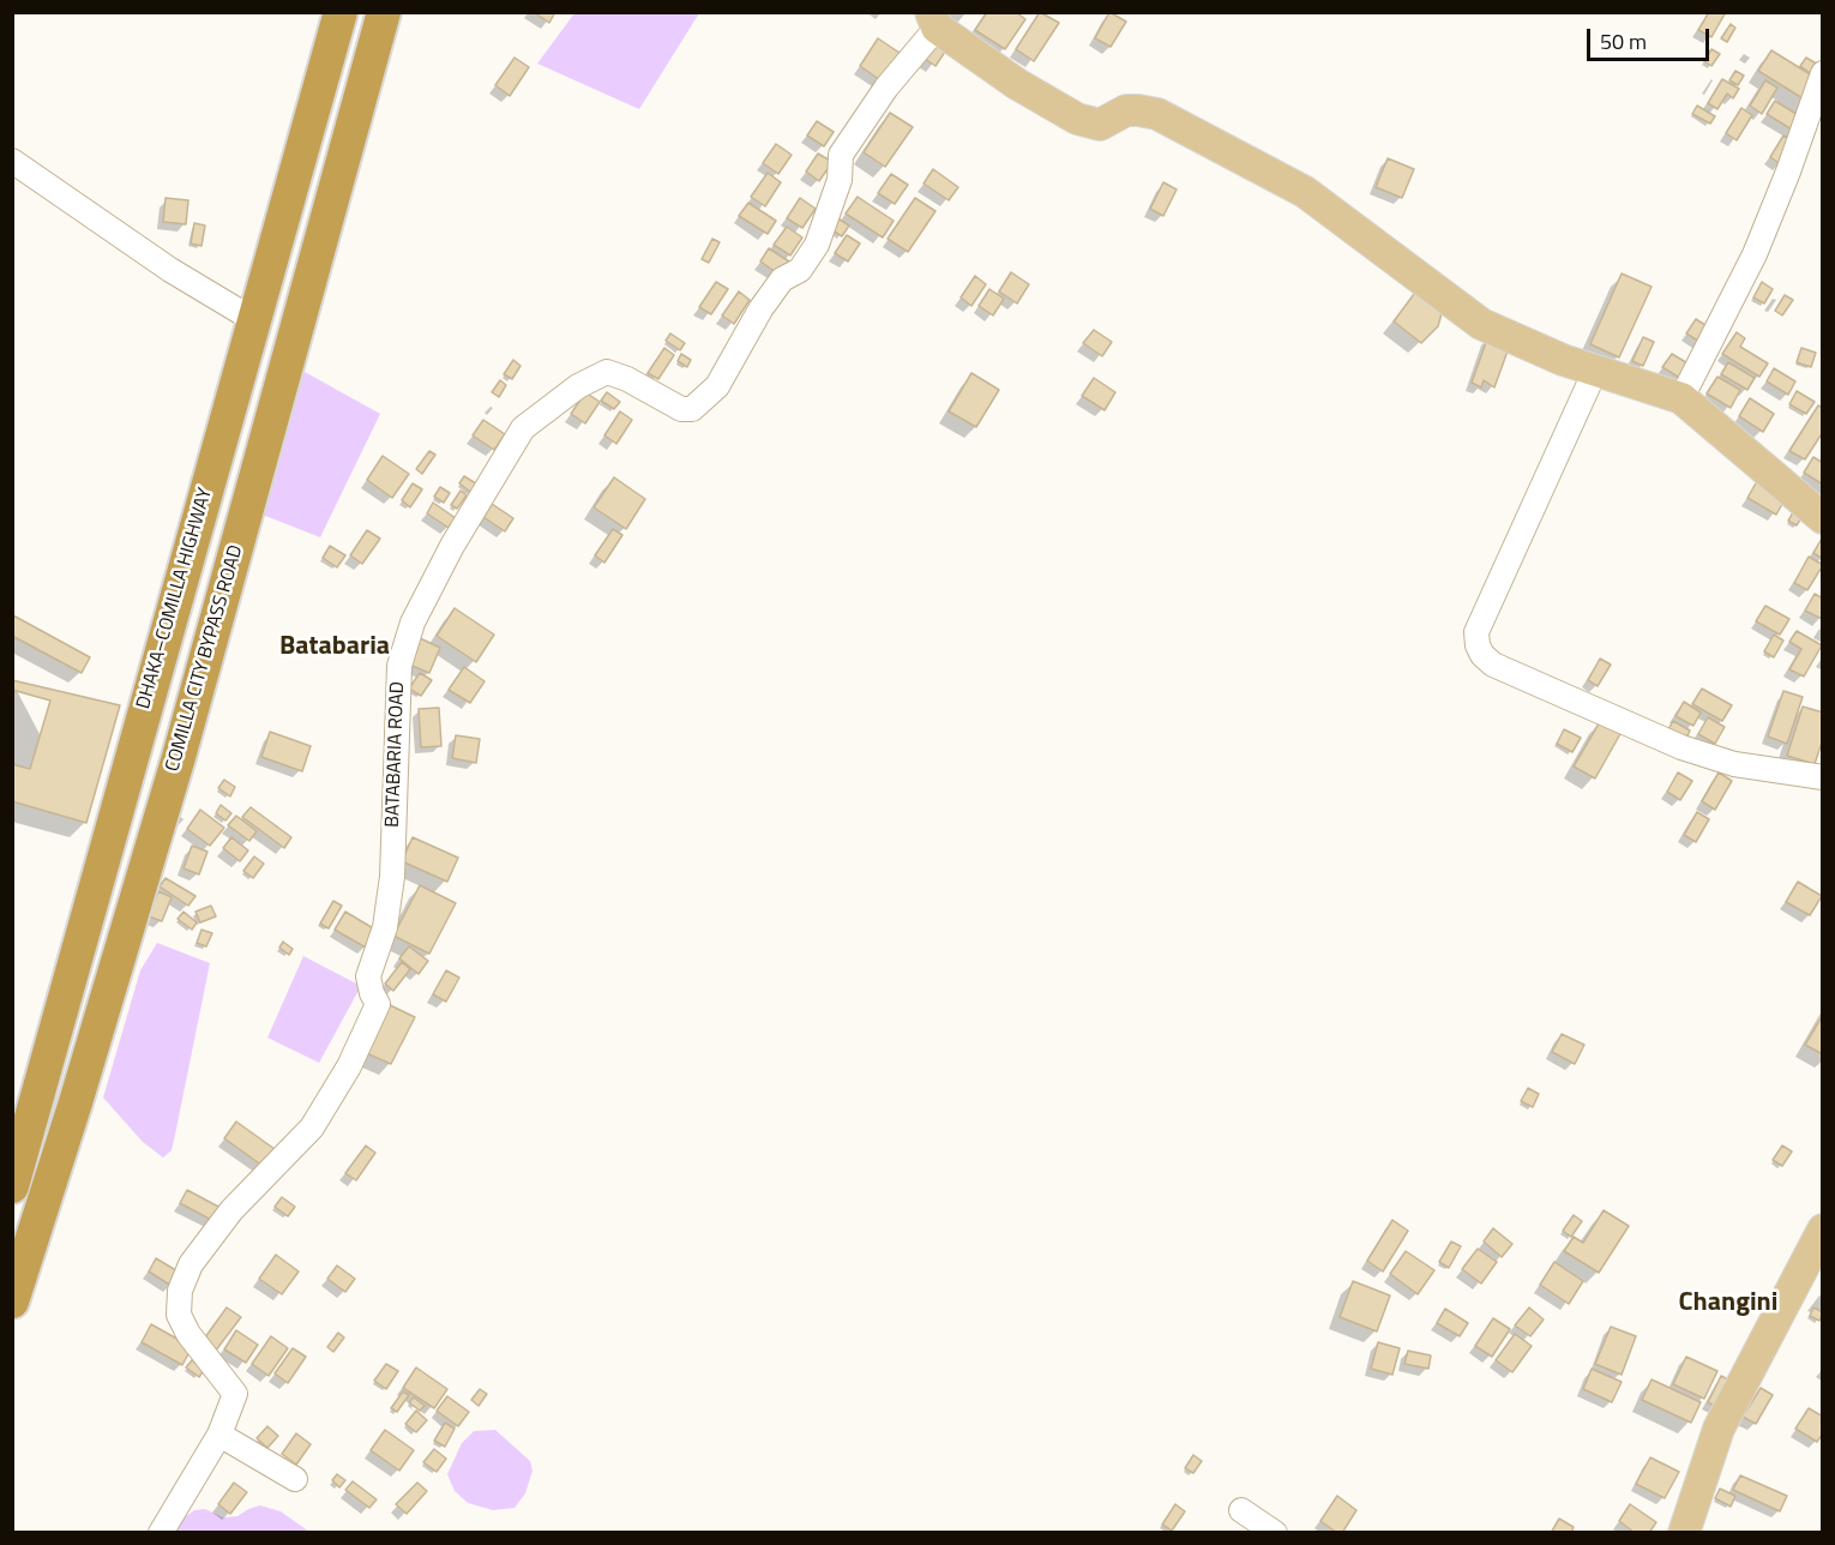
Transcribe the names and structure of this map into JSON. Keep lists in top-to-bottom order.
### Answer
{
  "streets": {
    "highway": ["DHAKA–COMILLA HIGHWAY", "COMILLA CITY BYPASS ROAD"],
    "street": ["BATABARIA ROAD"]
  },
  "districts": ["Batabaria", "Changini"],
  "scale_bar": "50 m"
}
